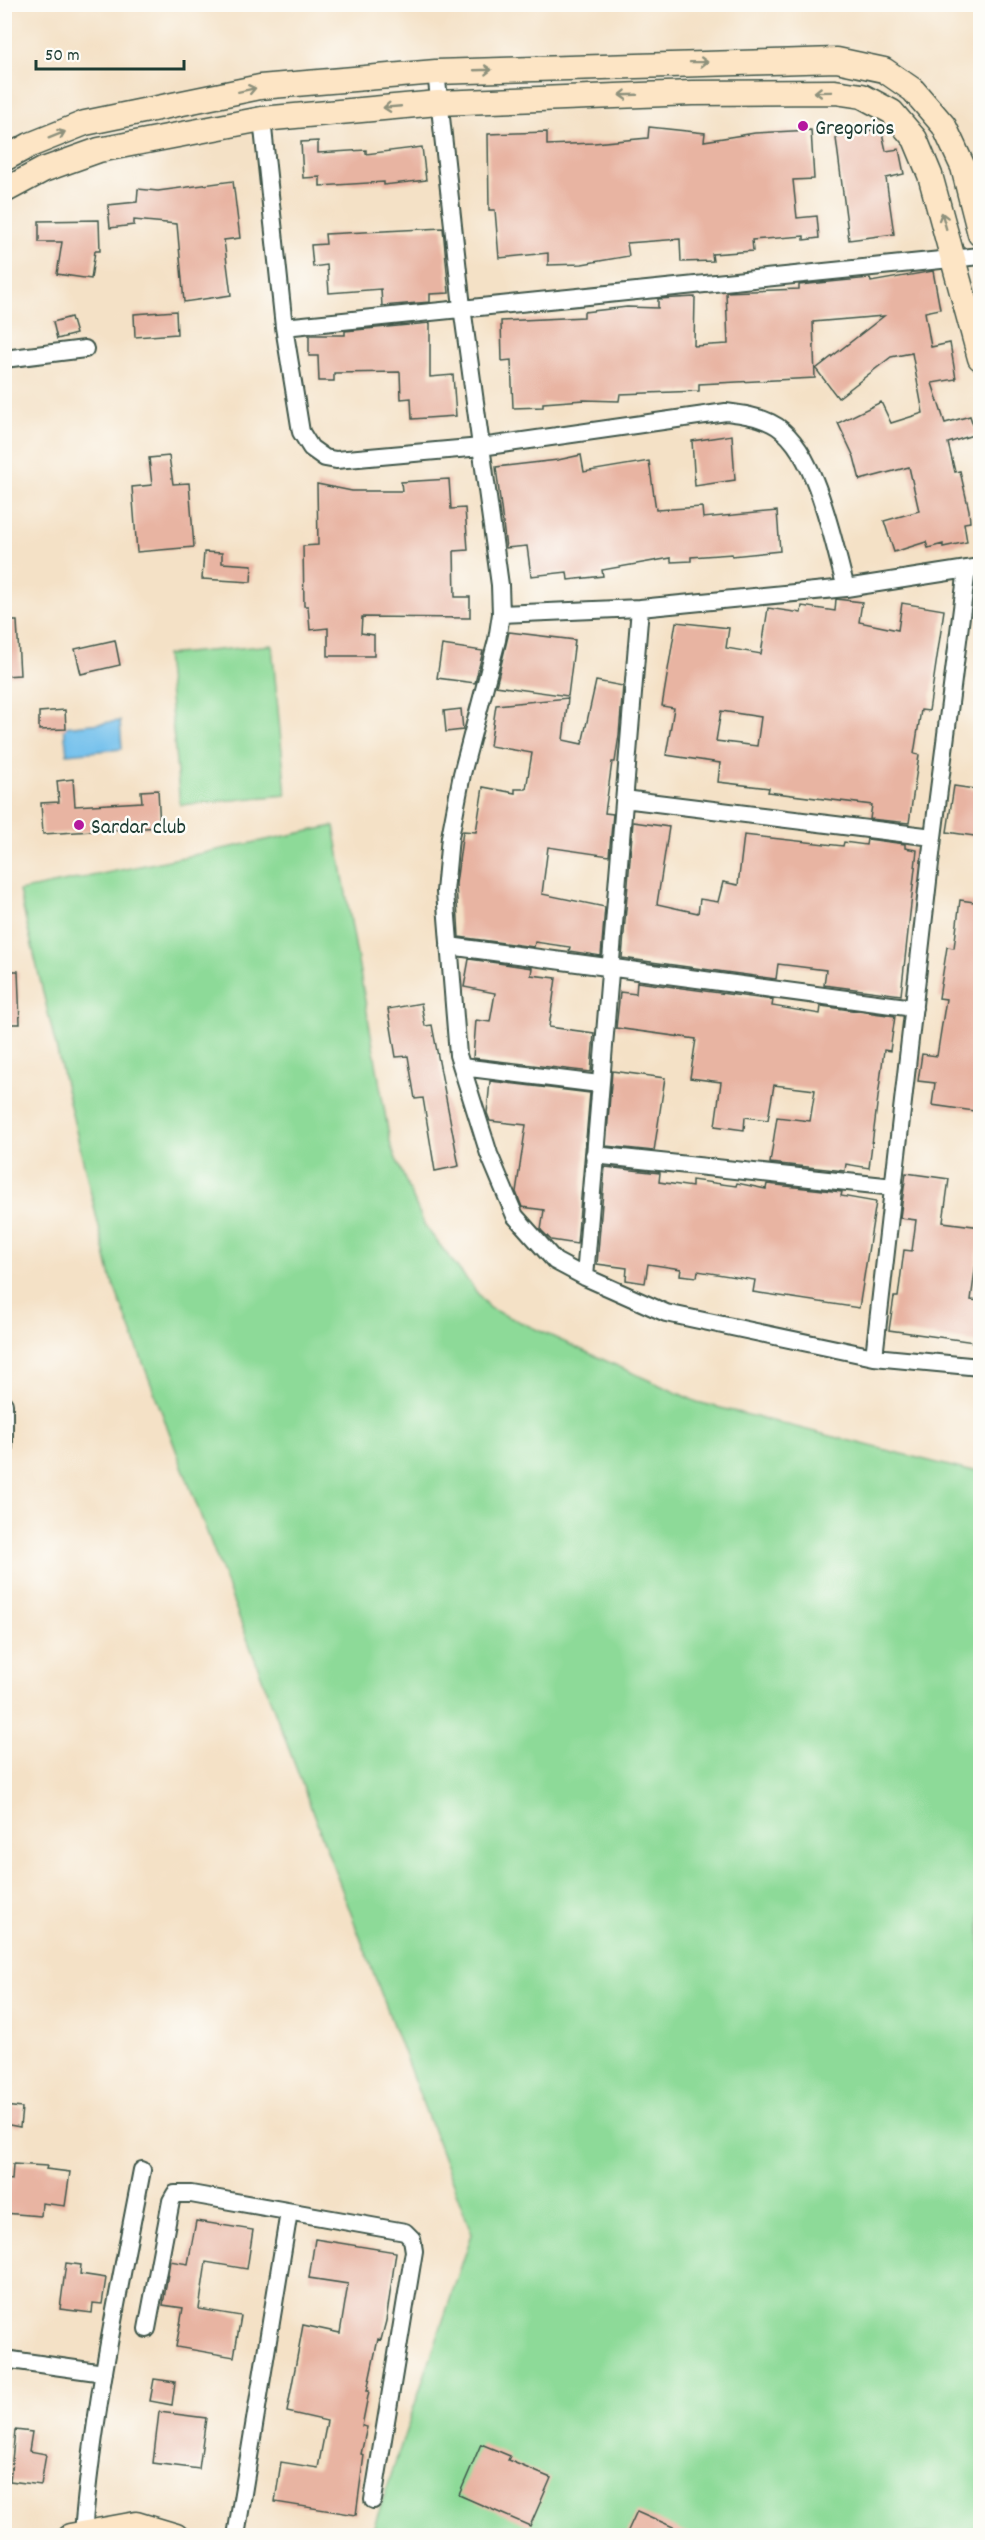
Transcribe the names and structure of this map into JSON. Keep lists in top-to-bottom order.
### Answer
{
  "places": ["Gregorios", "Sardar club"],
  "scale_bar": "50 m"
}
